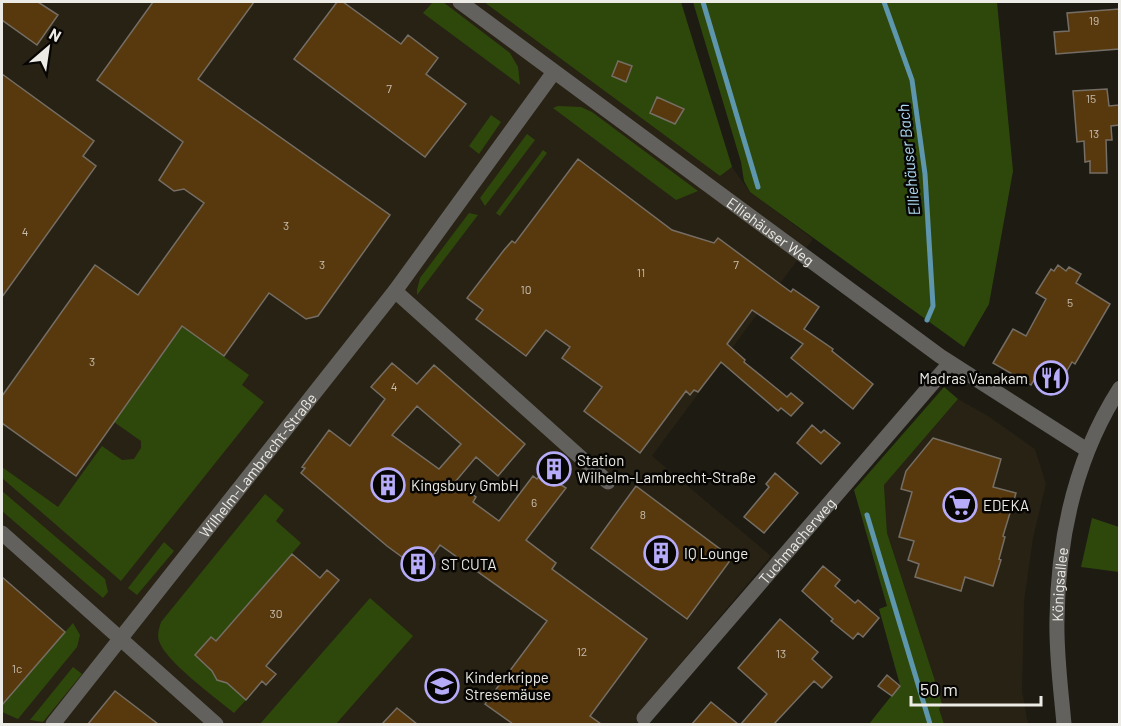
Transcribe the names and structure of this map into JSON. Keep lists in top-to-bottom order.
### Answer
{
  "streets": {
    "street": [
      "Elliehäuser Weg",
      "Wilhelm-Lambrecht-Straße",
      "Tuchmacherweg",
      "Königsallee"
    ]
  },
  "crossings": [
    ["Elliehäuser Weg", "Wilhelm-Lambrecht-Straße"],
    ["Elliehäuser Weg", "Tuchmacherweg"],
    ["Elliehäuser Weg", "Königsallee"]
  ],
  "water": ["Elliehäuser Bach"],
  "places": {
    "restaurant": ["Madras Vanakam"],
    "building": [
      "Station Wilhelm-Lambrecht-Straße",
      "Kingsbury GmbH",
      "IQ Lounge",
      "ST CUTA"
    ],
    "supermarket": ["EDEKA"],
    "school or university": ["Kinderkrippe Stresemäuse"]
  },
  "house_numbers": [
    "19",
    "7",
    "15",
    "13",
    "3",
    "4",
    "3",
    "7",
    "11",
    "10",
    "5",
    "3",
    "4",
    "6",
    "8",
    "30",
    "12",
    "13",
    "1c"
  ],
  "scale_bar": "50 m",
  "north": "top right"
}
